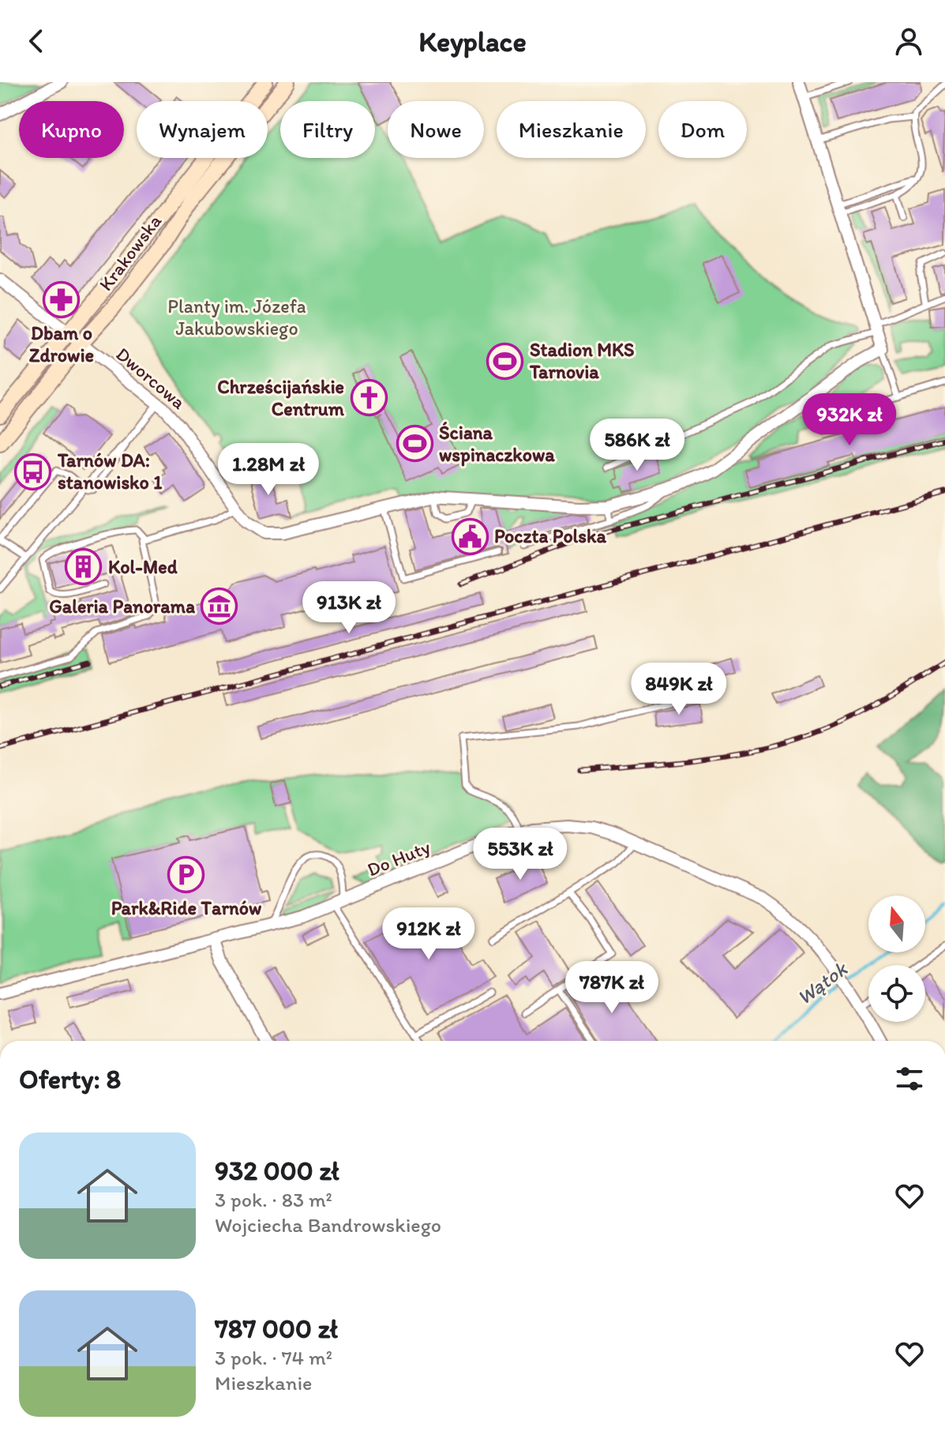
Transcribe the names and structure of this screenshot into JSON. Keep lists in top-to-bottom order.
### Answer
{
  "streets": {
    "street": ["Krakowska", "Dworcowa", "Do Huty"]
  },
  "crossings": [
    ["Krakowska", "Dworcowa"]
  ],
  "water": ["Wątok"],
  "parks": ["Planty im. Józefa Jakubowskiego"],
  "places": {
    "pharmacy": ["Dbam o Zdrowie"],
    "sports": ["Stadion MKS Tarnovia", "Ściana wspinaczkowa"],
    "church": ["Chrześcijańskie Centrum"],
    "bus stop": ["Tarnów DA: stanowisko 1"],
    "public building": ["Poczta Polska"],
    "building": ["Kol-Med"],
    "museum": ["Galeria Panorama"],
    "parking": ["Park&Ride Tarnów"]
  },
  "north": "top",
  "page": {
    "header": "Keyplace",
    "chip": [
      "Kupno",
      "Wynajem",
      "Filtry",
      "Nowe",
      "Mieszkanie",
      "Dom"
    ],
    "price": [
      "932K zł",
      "586K zł",
      "1.28M zł",
      "913K zł",
      "849K zł",
      "553K zł",
      "912K zł",
      "787K zł"
    ],
    "heading": "Oferty: 8",
    "list": [
      {
        "name": "932 000 zł",
        "note": "3 pok. · 83 m² · Wojciecha Bandrowskiego"
      },
      {
        "name": "787 000 zł",
        "note": "3 pok. · 74 m² · Mieszkanie"
      }
    ]
  }
}
